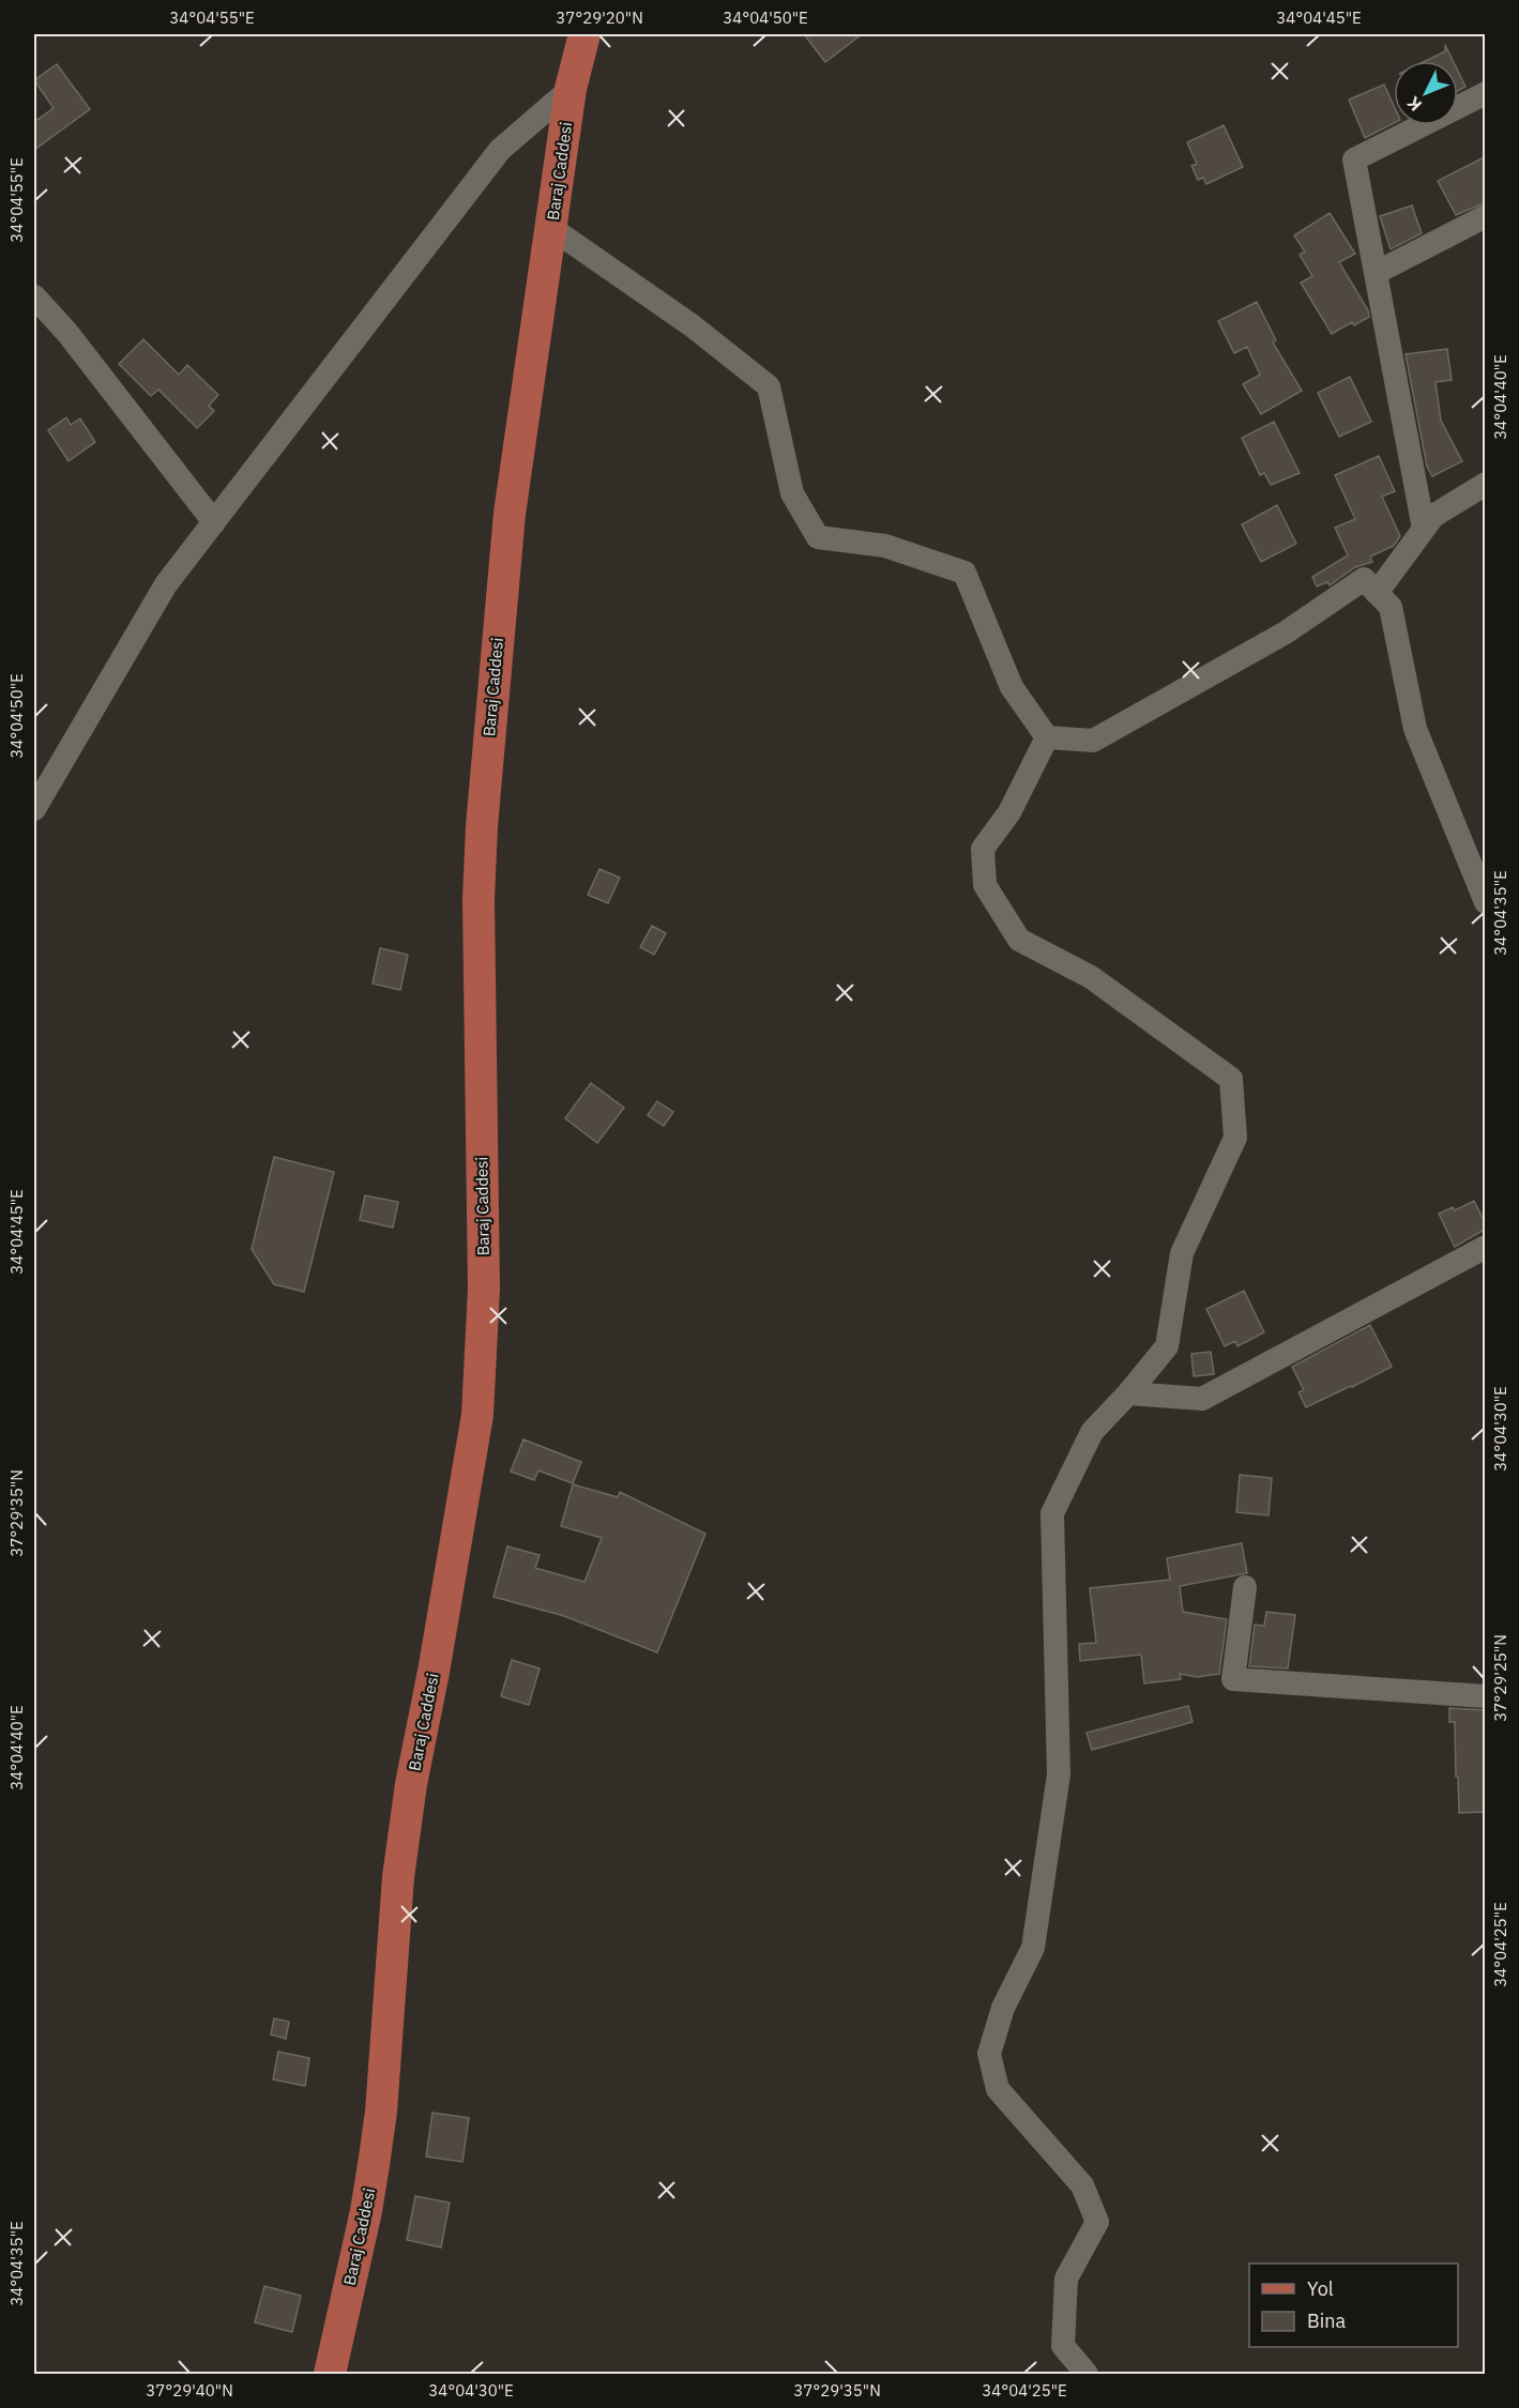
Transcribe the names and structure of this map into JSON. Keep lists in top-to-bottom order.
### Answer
{
  "streets": {
    "main road": ["Baraj Caddesi"]
  },
  "legend": ["Yol", "Bina"],
  "north": "bottom left",
  "coordinates": [
    "34°04'55\"E",
    "37°29'20\"N",
    "34°04'50\"E",
    "34°04'45\"E",
    "34°04'40\"E",
    "34°04'35\"E",
    "34°04'30\"E",
    "37°29'35\"N",
    "37°29'25\"N",
    "34°04'25\"E",
    "37°29'40\"N"
  ]
}
